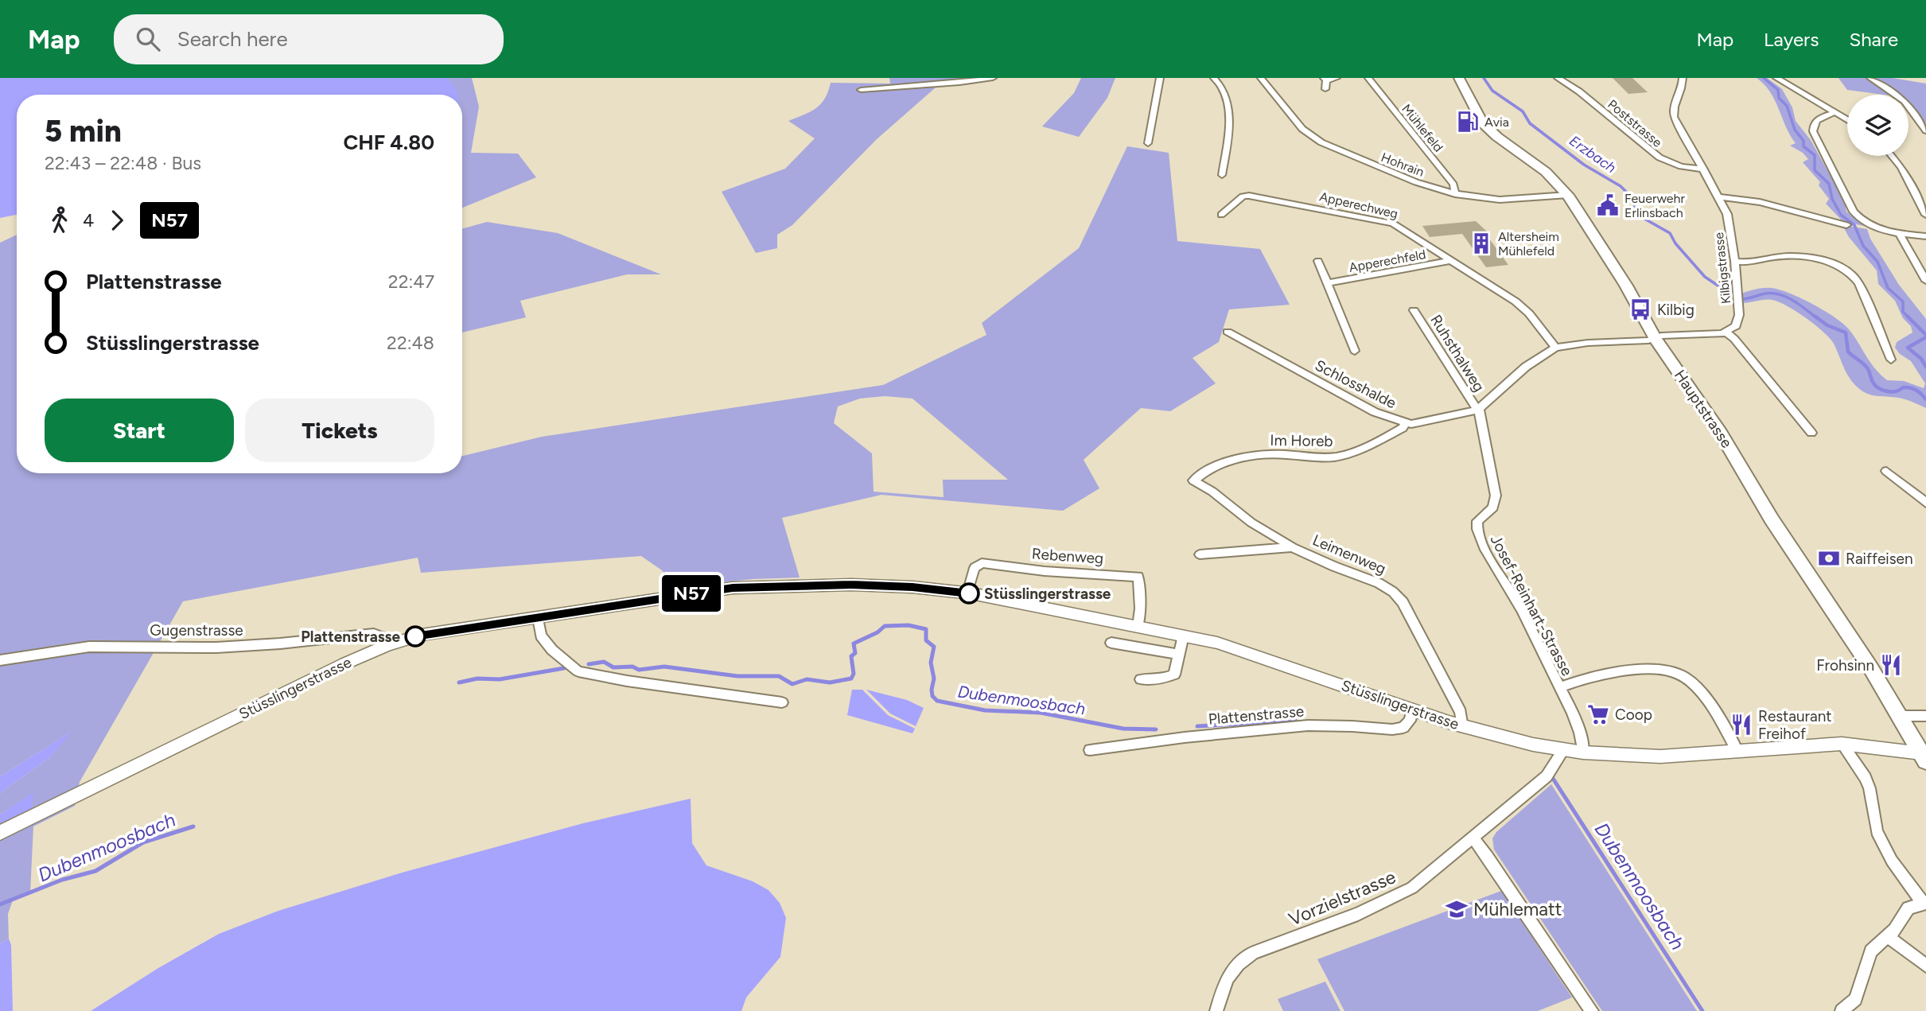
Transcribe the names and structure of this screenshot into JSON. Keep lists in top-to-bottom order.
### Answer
{
  "streets": {
    "main road": ["Hauptstrasse"],
    "street": [
      "Poststrasse",
      "Mühlefeld",
      "Hohrain",
      "Apperechweg",
      "Apperechfeld",
      "Kilbigstrasse",
      "Ruhsthalweg",
      "Schlosshalde",
      "Im Horeb",
      "Leimenweg",
      "Rebenweg",
      "Josef-Reinhart-Strasse",
      "Gugenstrasse",
      "Stüsslingerstrasse",
      "Plattenstrasse",
      "Vorzielstrasse"
    ]
  },
  "crossings": [
    ["Poststrasse", "Kilbigstrasse"],
    ["Mühlefeld", "Hohrain"],
    ["Hohrain", "Hauptstrasse"],
    ["Apperechweg", "Apperechfeld"],
    ["Ruhsthalweg", "Schlosshalde"],
    ["Ruhsthalweg", "Josef-Reinhart-Strasse"],
    ["Schlosshalde", "Im Horeb"],
    ["Schlosshalde", "Josef-Reinhart-Strasse"],
    ["Hauptstrasse", "Stüsslingerstrasse"],
    ["Im Horeb", "Leimenweg"],
    ["Leimenweg", "Stüsslingerstrasse"],
    ["Rebenweg", "Stüsslingerstrasse"],
    ["Josef-Reinhart-Strasse", "Stüsslingerstrasse"],
    ["Gugenstrasse", "Stüsslingerstrasse"],
    ["Stüsslingerstrasse", "Plattenstrasse"],
    ["Stüsslingerstrasse", "Vorzielstrasse"]
  ],
  "water": ["Erzbach", "Dubenmoosbach"],
  "places": {
    "fuel station": ["Avia"],
    "public building": ["Feuerwehr Erlinsbach"],
    "building": ["Altersheim Mühlefeld"],
    "bus stop": ["Kilbig"],
    "bank": ["Raiffeisen"],
    "other": ["Stüsslingerstrasse", "Plattenstrasse"],
    "restaurant": ["Frohsinn", "Restaurant Freihof"],
    "supermarket": ["Coop"],
    "school or university": ["Mühlematt"]
  },
  "lines": ["bus line N57"],
  "page": {
    "header": "Map",
    "search": "Search here",
    "nav": ["Map", "Layers", "Share"],
    "on_map": "N57",
    "heading": ["5 min", "22:43 – 22:48 · Bus", "CHF 4.80"],
    "legs": ["4", "N57"],
    "list": [
      {
        "name": "Plattenstrasse",
        "value": "22:47"
      },
      {
        "name": "Stüsslingerstrasse",
        "value": "22:48"
      }
    ],
    "buttons": ["Start", "Tickets"]
  }
}
